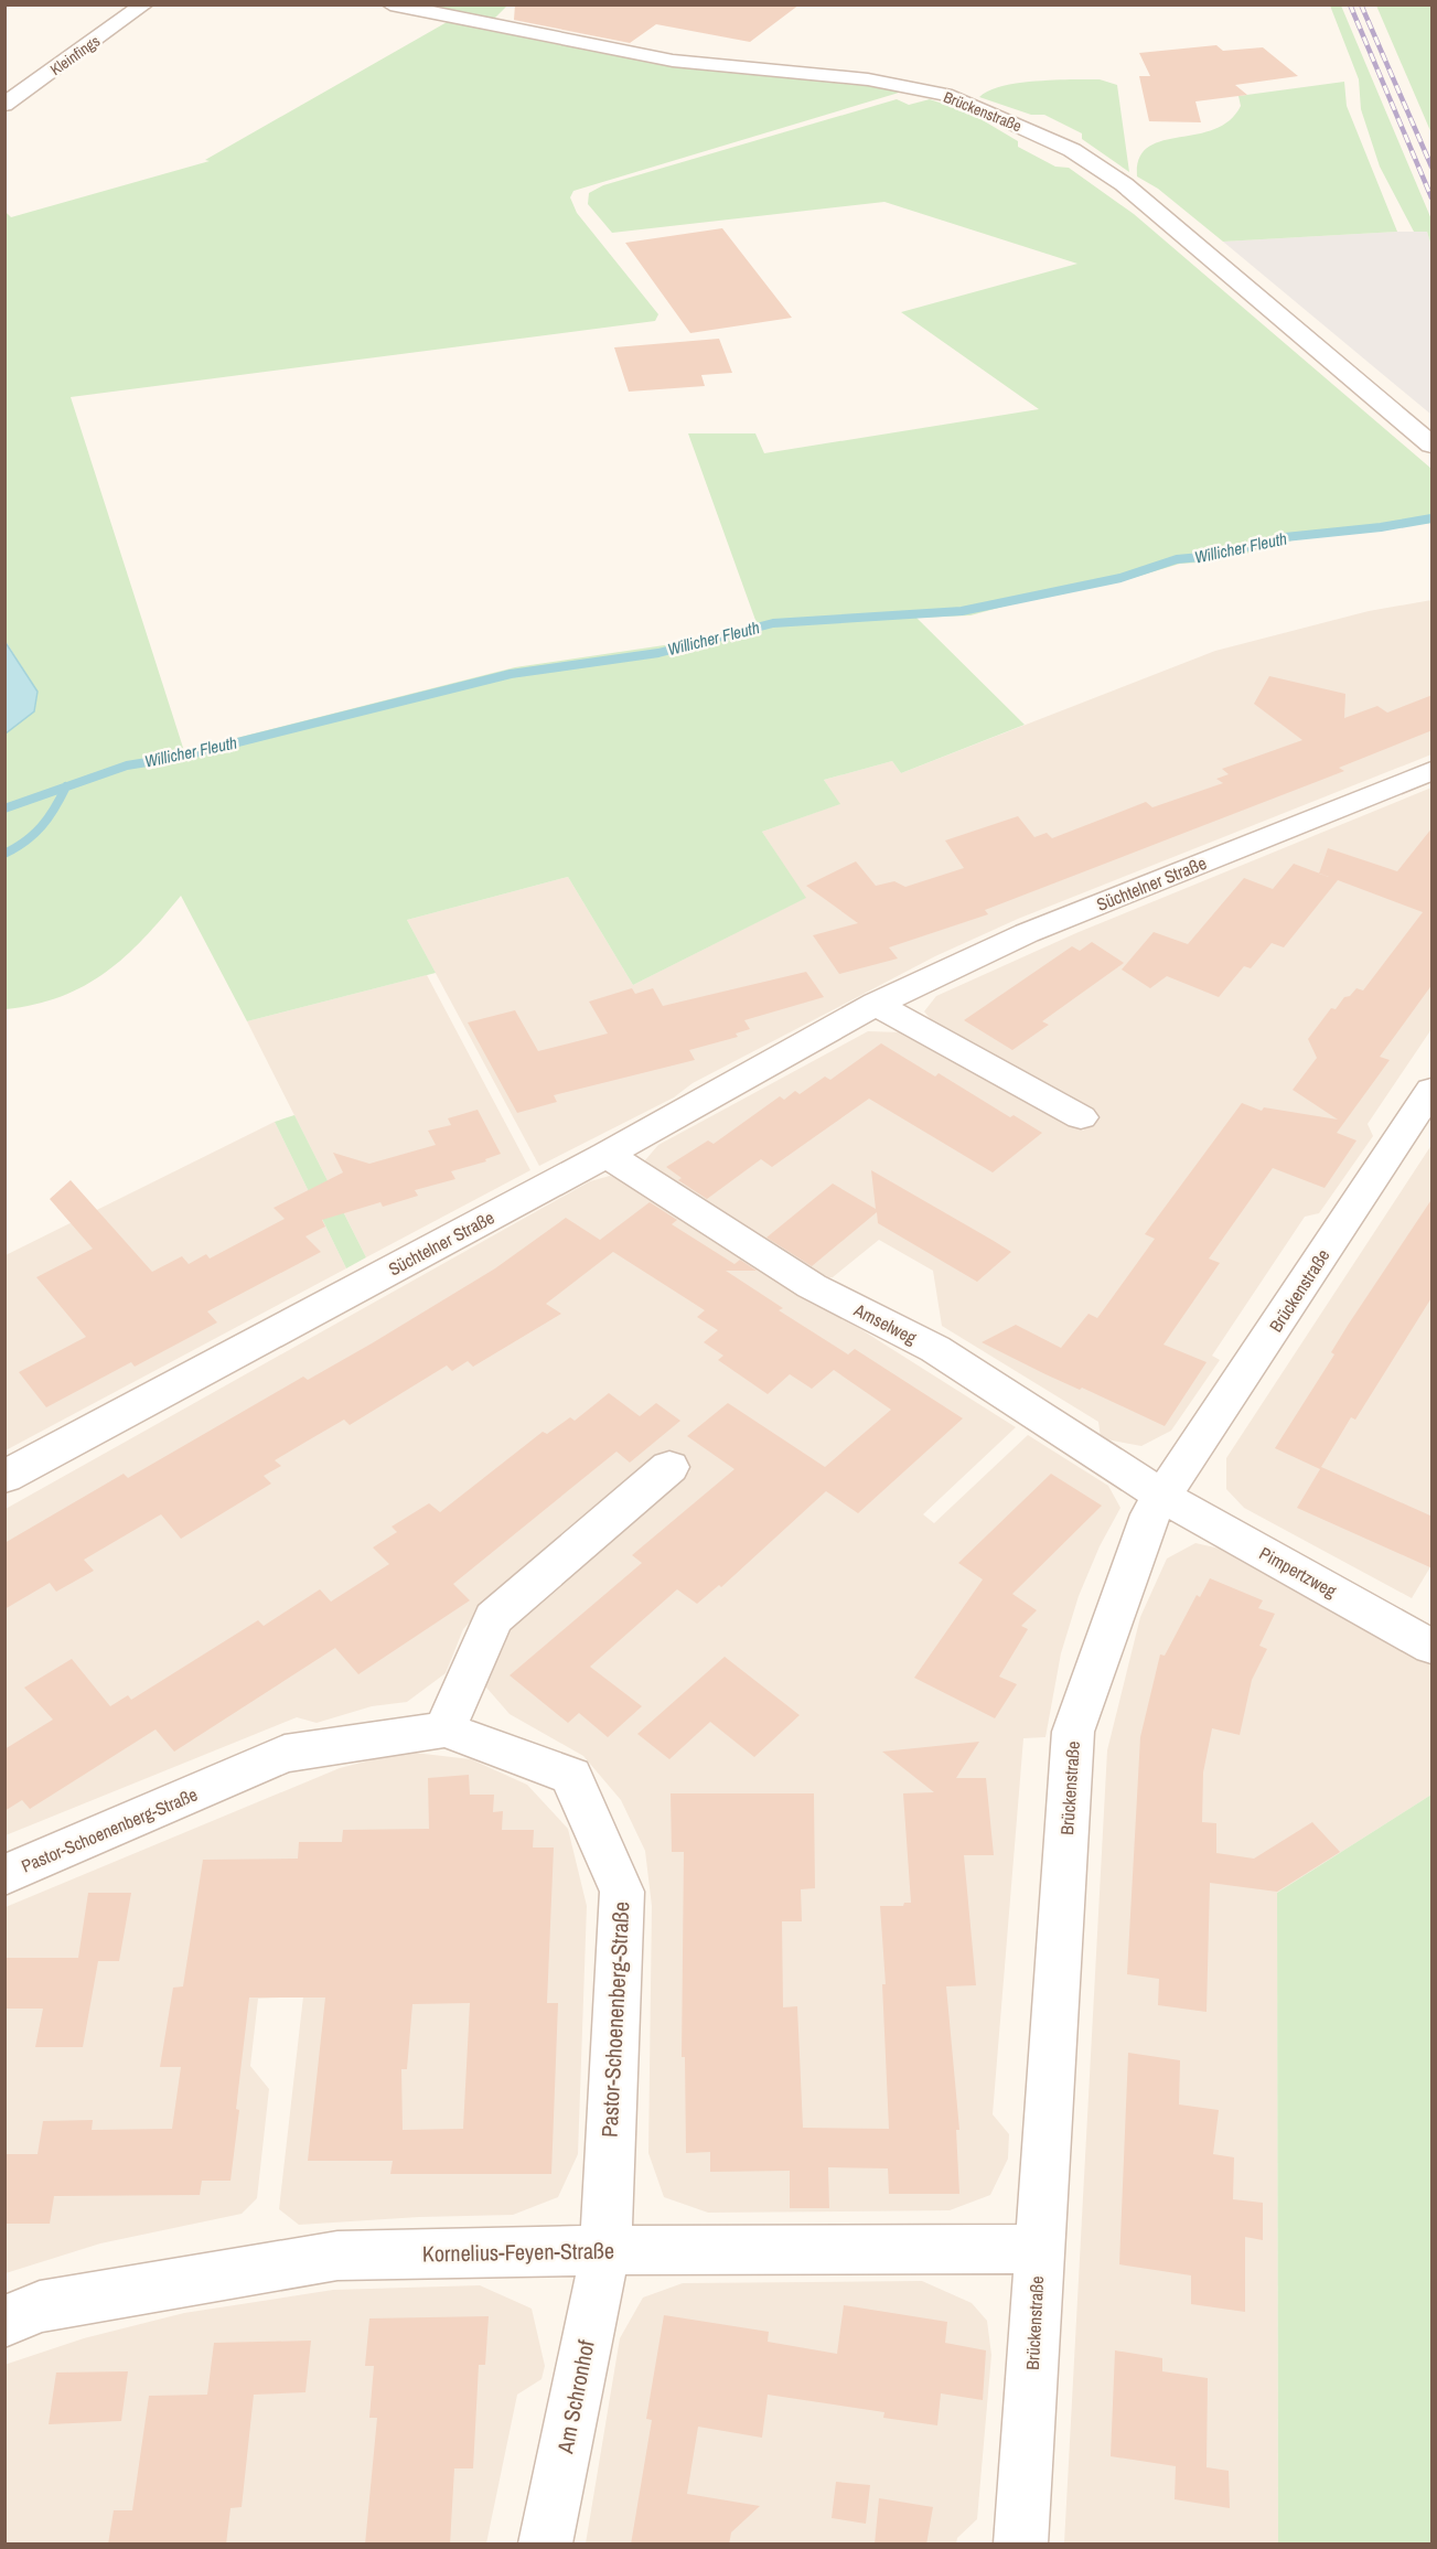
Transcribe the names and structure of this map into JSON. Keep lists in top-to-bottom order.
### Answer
{
  "streets": {
    "street": [
      "Kleinfings",
      "Brückenstraße",
      "Süchtelner Straße",
      "Amselweg",
      "Pimpertzweg",
      "Pastor-Schoenenberg-Straße",
      "Kornelius-Feyen-Straße",
      "Am Schronhof"
    ]
  },
  "crossings": [
    ["Brückenstraße", "Amselweg"],
    ["Brückenstraße", "Pimpertzweg"],
    ["Brückenstraße", "Kornelius-Feyen-Straße"],
    ["Süchtelner Straße", "Amselweg"],
    ["Amselweg", "Pimpertzweg"],
    ["Pastor-Schoenenberg-Straße", "Kornelius-Feyen-Straße"],
    ["Pastor-Schoenenberg-Straße", "Am Schronhof"],
    ["Kornelius-Feyen-Straße", "Am Schronhof"]
  ],
  "water": ["Willicher Fleuth"]
}
